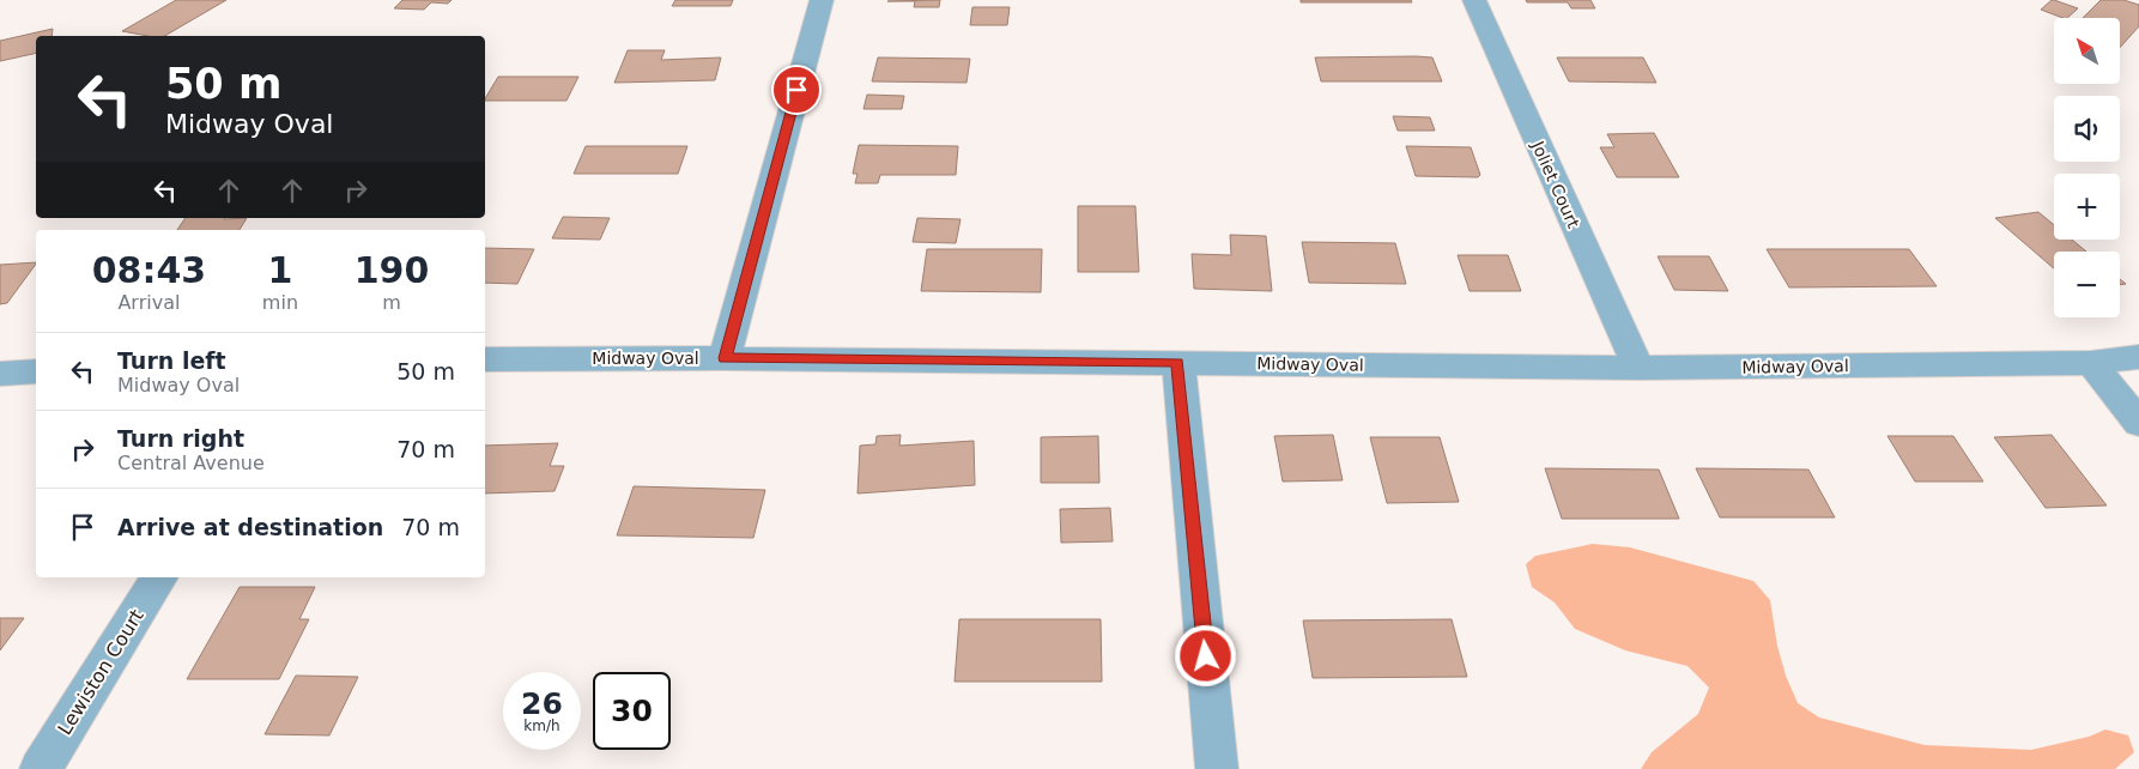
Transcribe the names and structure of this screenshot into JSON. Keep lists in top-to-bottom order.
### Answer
{
  "streets": {
    "street": ["Joliet Court", "Midway Oval", "Lewiston Court"]
  },
  "crossings": [
    ["Joliet Court", "Midway Oval"]
  ],
  "north": "top left",
  "page": {
    "map_buttons": ["+", "−"],
    "turn": ["50 m", "Midway Oval"],
    "eta": [
      "08:43",
      "Arrival",
      "1",
      "min",
      "190",
      "m"
    ],
    "list": [
      {
        "name": "Turn left",
        "note": "Midway Oval",
        "value": "50 m"
      },
      {
        "name": "Turn right",
        "note": "Central Avenue",
        "value": "70 m"
      },
      {
        "name": "Arrive at destination",
        "value": "70 m"
      }
    ],
    "speed": "26 km/h",
    "limit": "30"
  }
}
